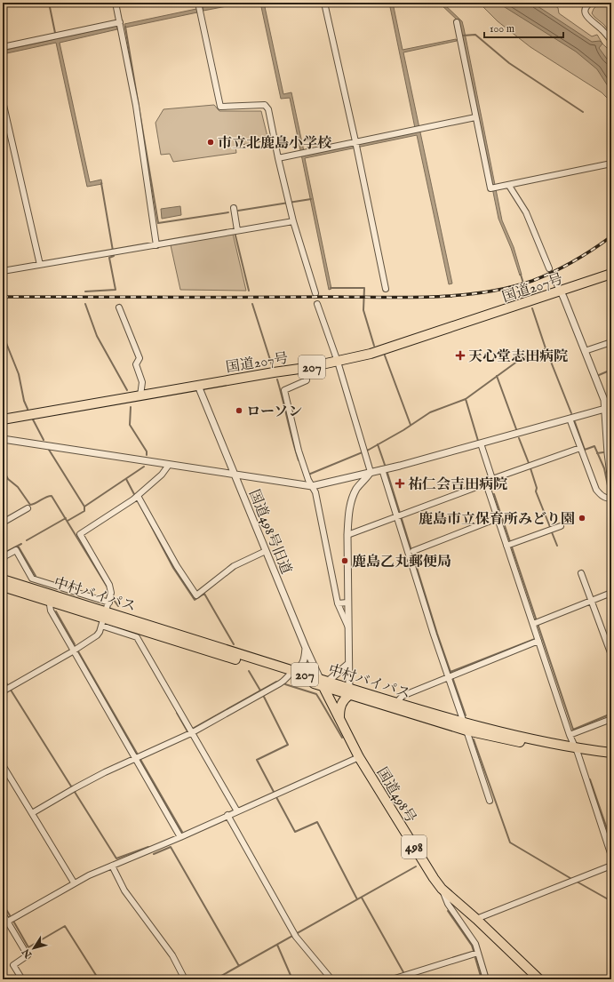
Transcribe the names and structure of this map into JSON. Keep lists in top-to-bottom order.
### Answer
{
  "streets": {
    "highway": [
      "国道207号",
      "207",
      "中村バイパス",
      "国道498号",
      "498"
    ],
    "street": ["国道498号旧道"]
  },
  "crossings": [
    ["国道207号", "国道498号旧道"],
    ["国道498号旧道", "中村バイパス"],
    ["国道498号旧道", "国道498号"],
    ["中村バイパス", "国道498号"]
  ],
  "places": {
    "other": [
      "市立北鹿島小学校",
      "ローソン",
      "鹿島市立保育所みどり園",
      "鹿島乙丸郵便局"
    ],
    "health": ["天心堂志田病院", "祐仁会吉田病院"]
  },
  "scale_bar": "100 m",
  "north": "bottom left"
}
